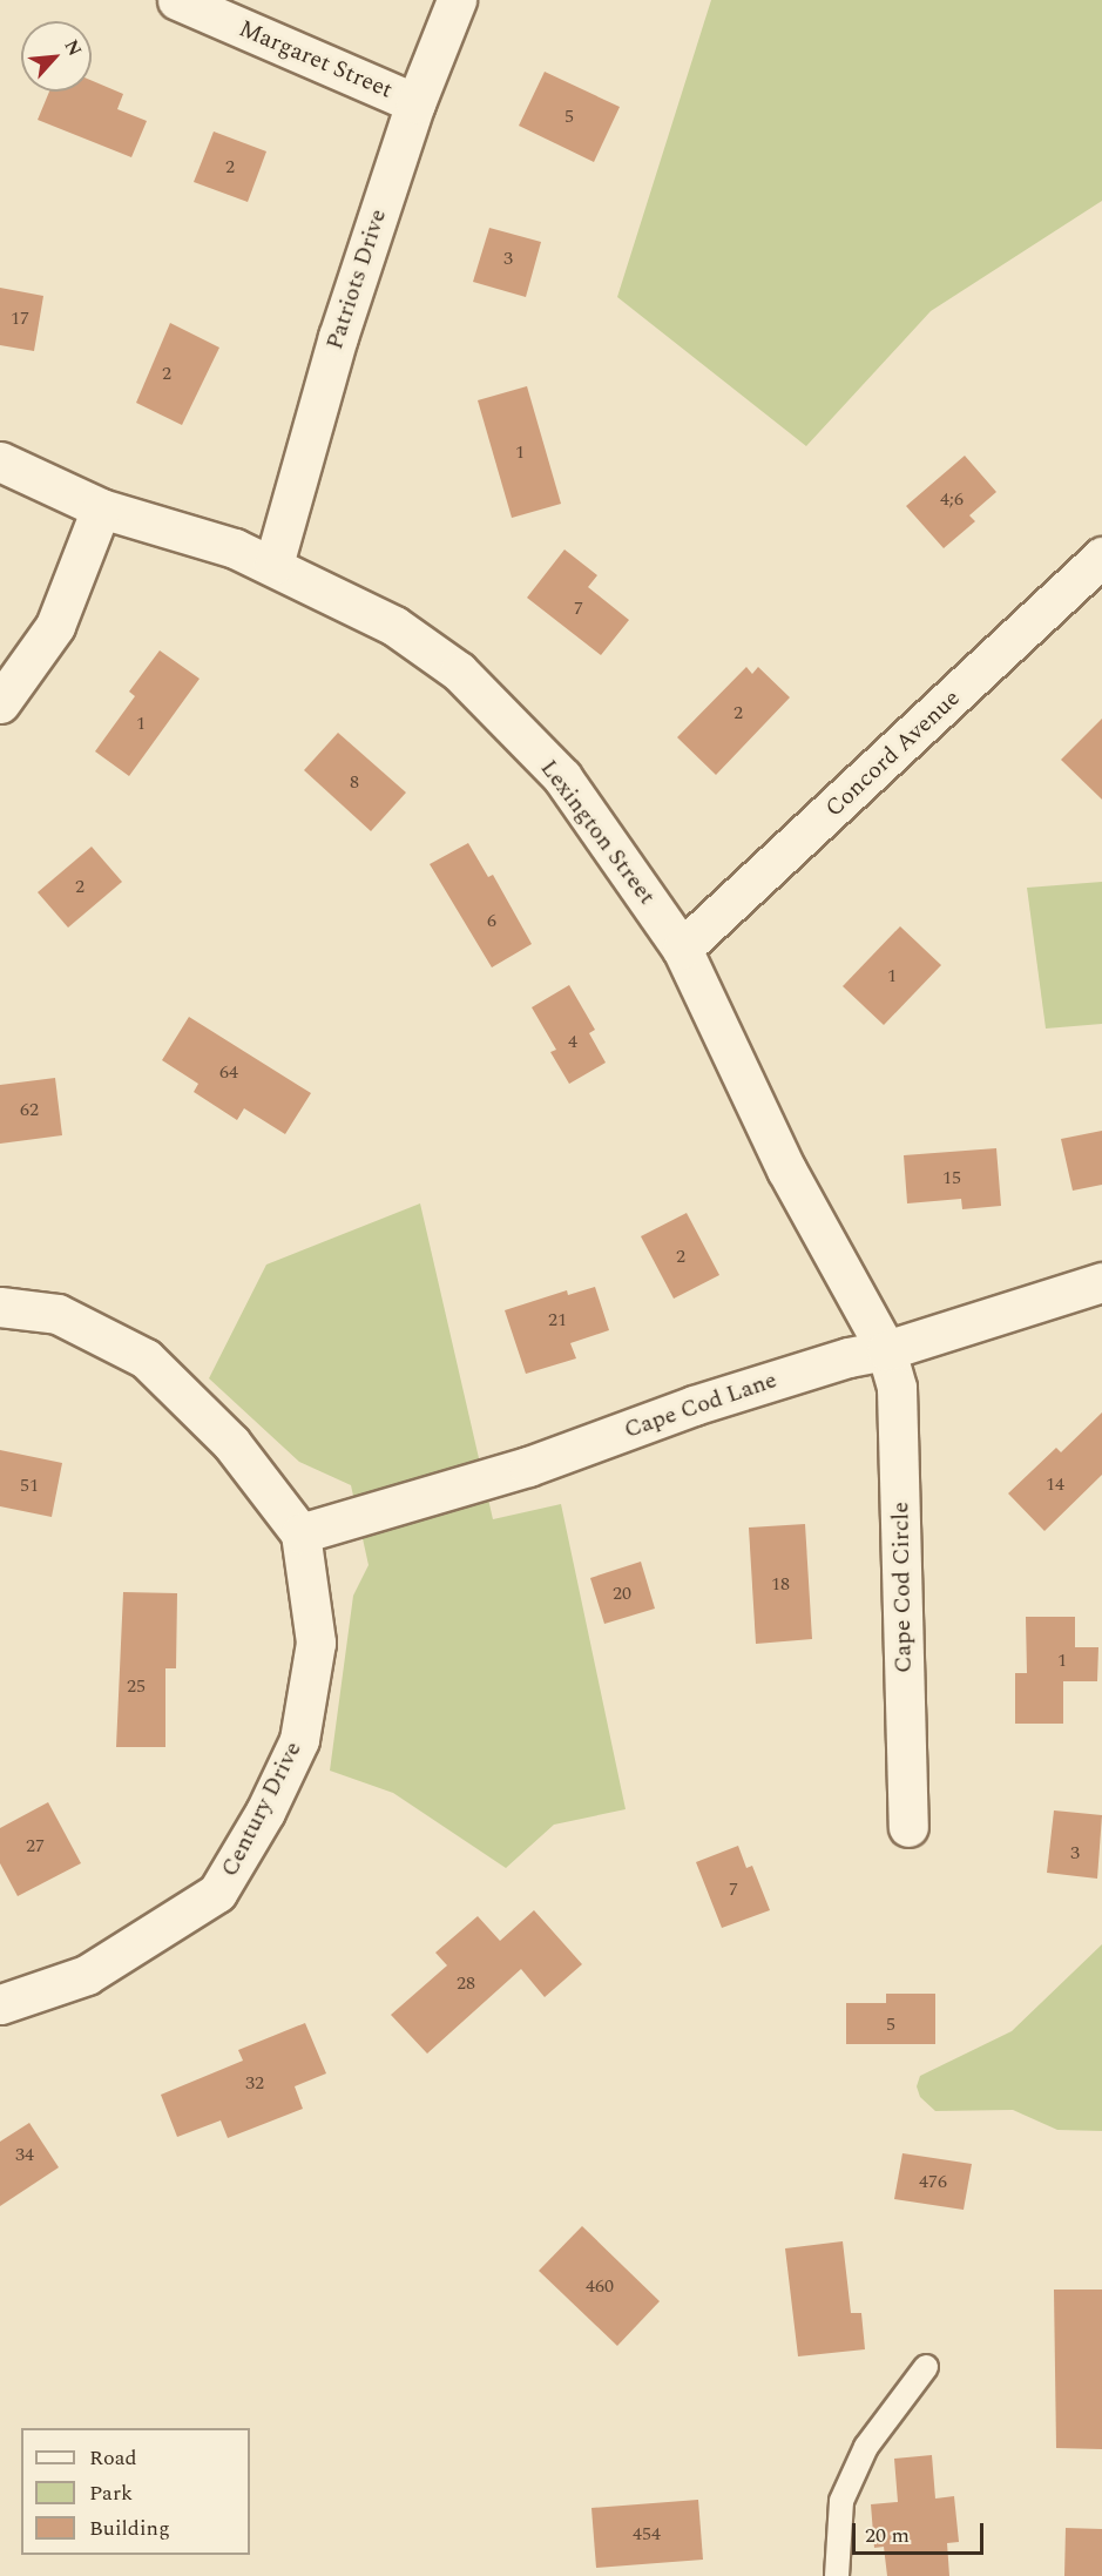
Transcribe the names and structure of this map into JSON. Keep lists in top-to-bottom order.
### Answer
{
  "streets": {
    "street": [
      "Margaret Street",
      "Patriots Drive",
      "Concord Avenue",
      "Lexington Street",
      "Cape Cod Lane",
      "Cape Cod Circle",
      "Century Drive"
    ]
  },
  "crossings": [
    ["Margaret Street", "Patriots Drive"],
    ["Patriots Drive", "Lexington Street"],
    ["Concord Avenue", "Lexington Street"],
    ["Lexington Street", "Cape Cod Lane"],
    ["Lexington Street", "Cape Cod Circle"],
    ["Cape Cod Lane", "Cape Cod Circle"],
    ["Cape Cod Lane", "Century Drive"]
  ],
  "house_numbers": [
    "5",
    "2",
    "3",
    "17",
    "2",
    "1",
    "4;6",
    "7",
    "2",
    "1",
    "8",
    "2",
    "6",
    "1",
    "4",
    "64",
    "62",
    "15",
    "2",
    "21",
    "14",
    "51",
    "18",
    "20",
    "1",
    "25",
    "27",
    "3",
    "7",
    "28",
    "5",
    "32",
    "34",
    "476",
    "460",
    "454"
  ],
  "legend": ["Road", "Park", "Building"],
  "scale_bar": "20 m",
  "north": "top right"
}
